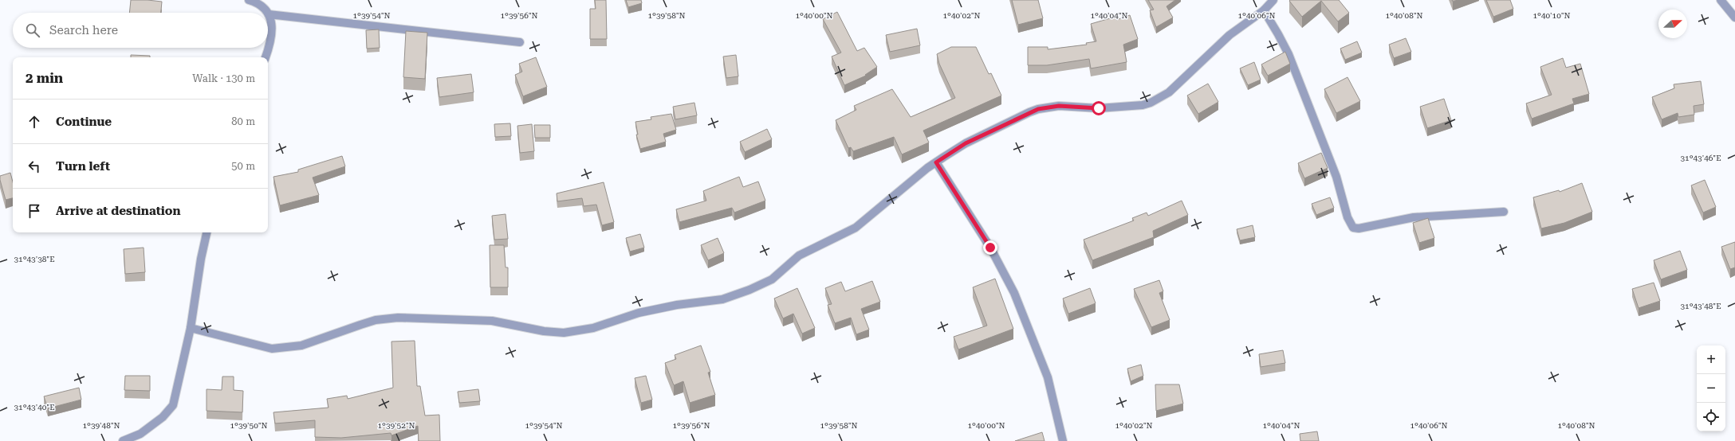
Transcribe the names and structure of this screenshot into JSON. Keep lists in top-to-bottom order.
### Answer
{
  "north": "right",
  "page": {
    "search": "Search here",
    "heading": ["2 min", "Walk · 130 m"],
    "list": [
      ["Continue", "80 m"],
      ["Turn left", "50 m"],
      "Arrive at destination"
    ],
    "map_buttons": ["+", "−"]
  },
  "coordinates": [
    "1°40'00\"N",
    "1°40'02\"N",
    "1°40'04\"N",
    "1°40'06\"N",
    "1°40'10\"N",
    "1°39'54\"N",
    "1°39'56\"N",
    "1°39'58\"N",
    "1°40'08\"N",
    "31°43'46\"E",
    "31°43'38\"E",
    "31°43'48\"E",
    "31°43'40\"E",
    "1°39'48\"N",
    "1°39'50\"N",
    "1°39'52\"N"
  ]
}
